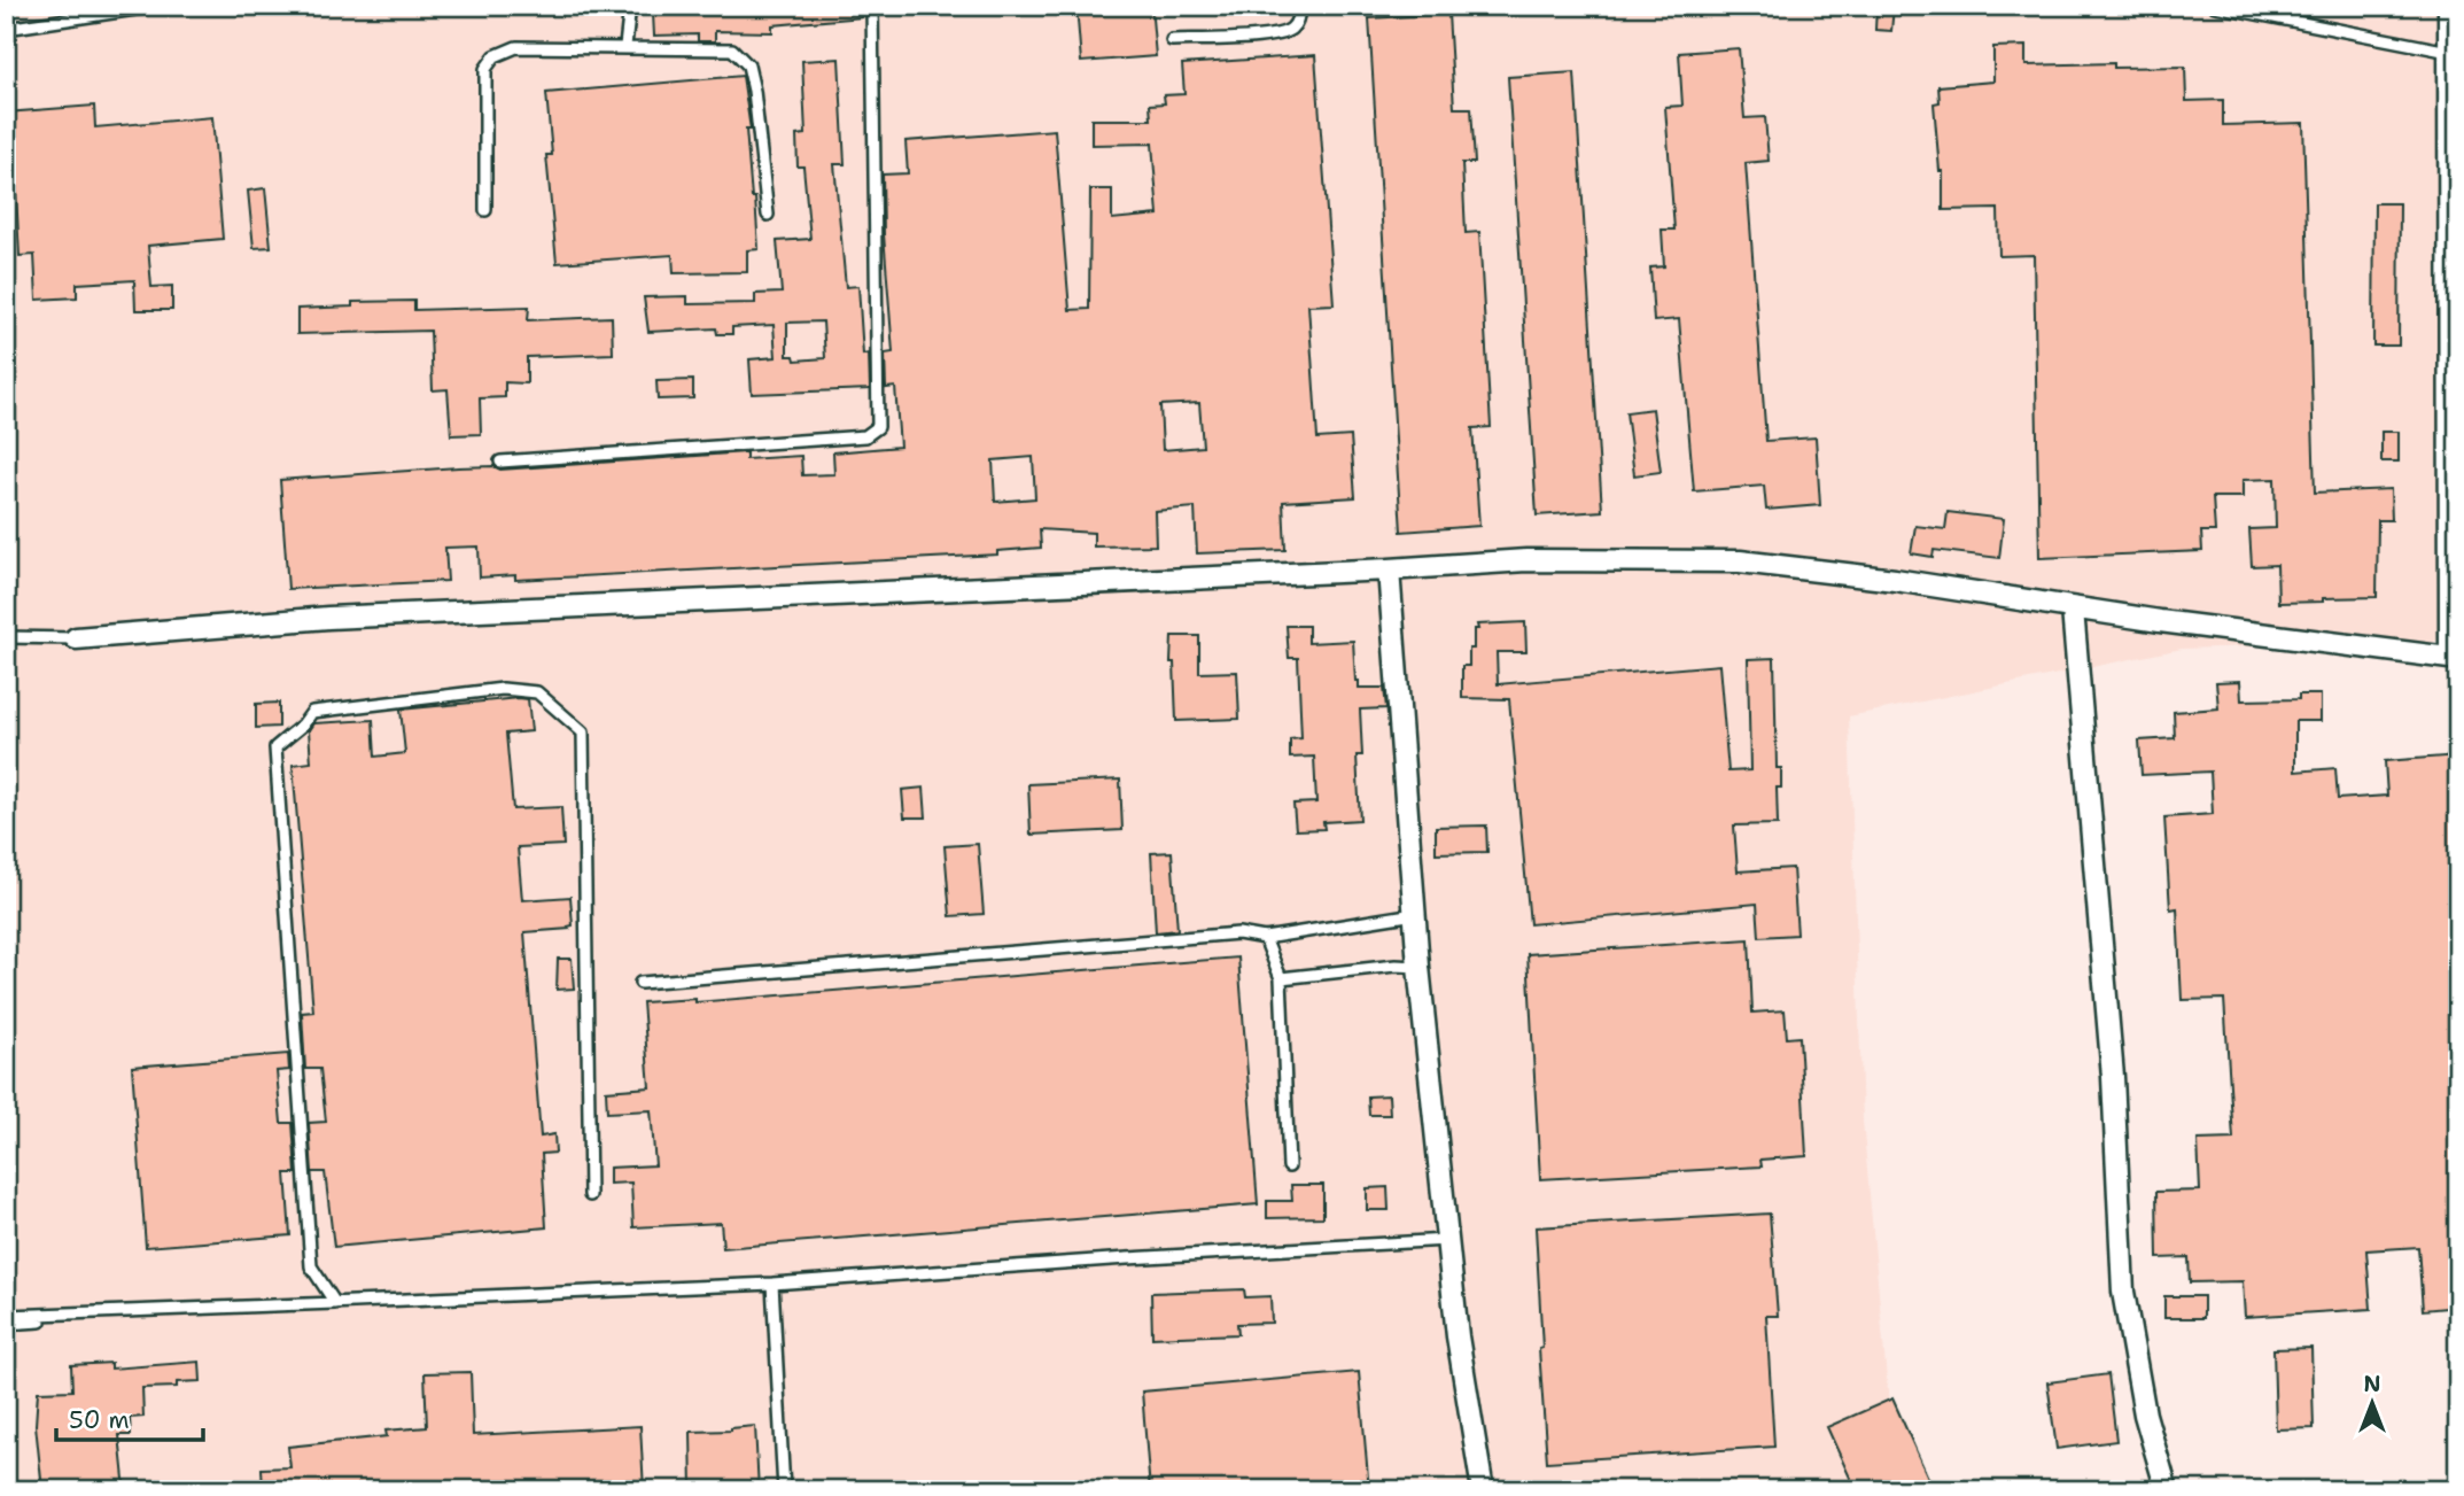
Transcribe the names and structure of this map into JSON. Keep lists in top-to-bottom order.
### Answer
{
  "scale_bar": "50 m",
  "north": "top"
}
